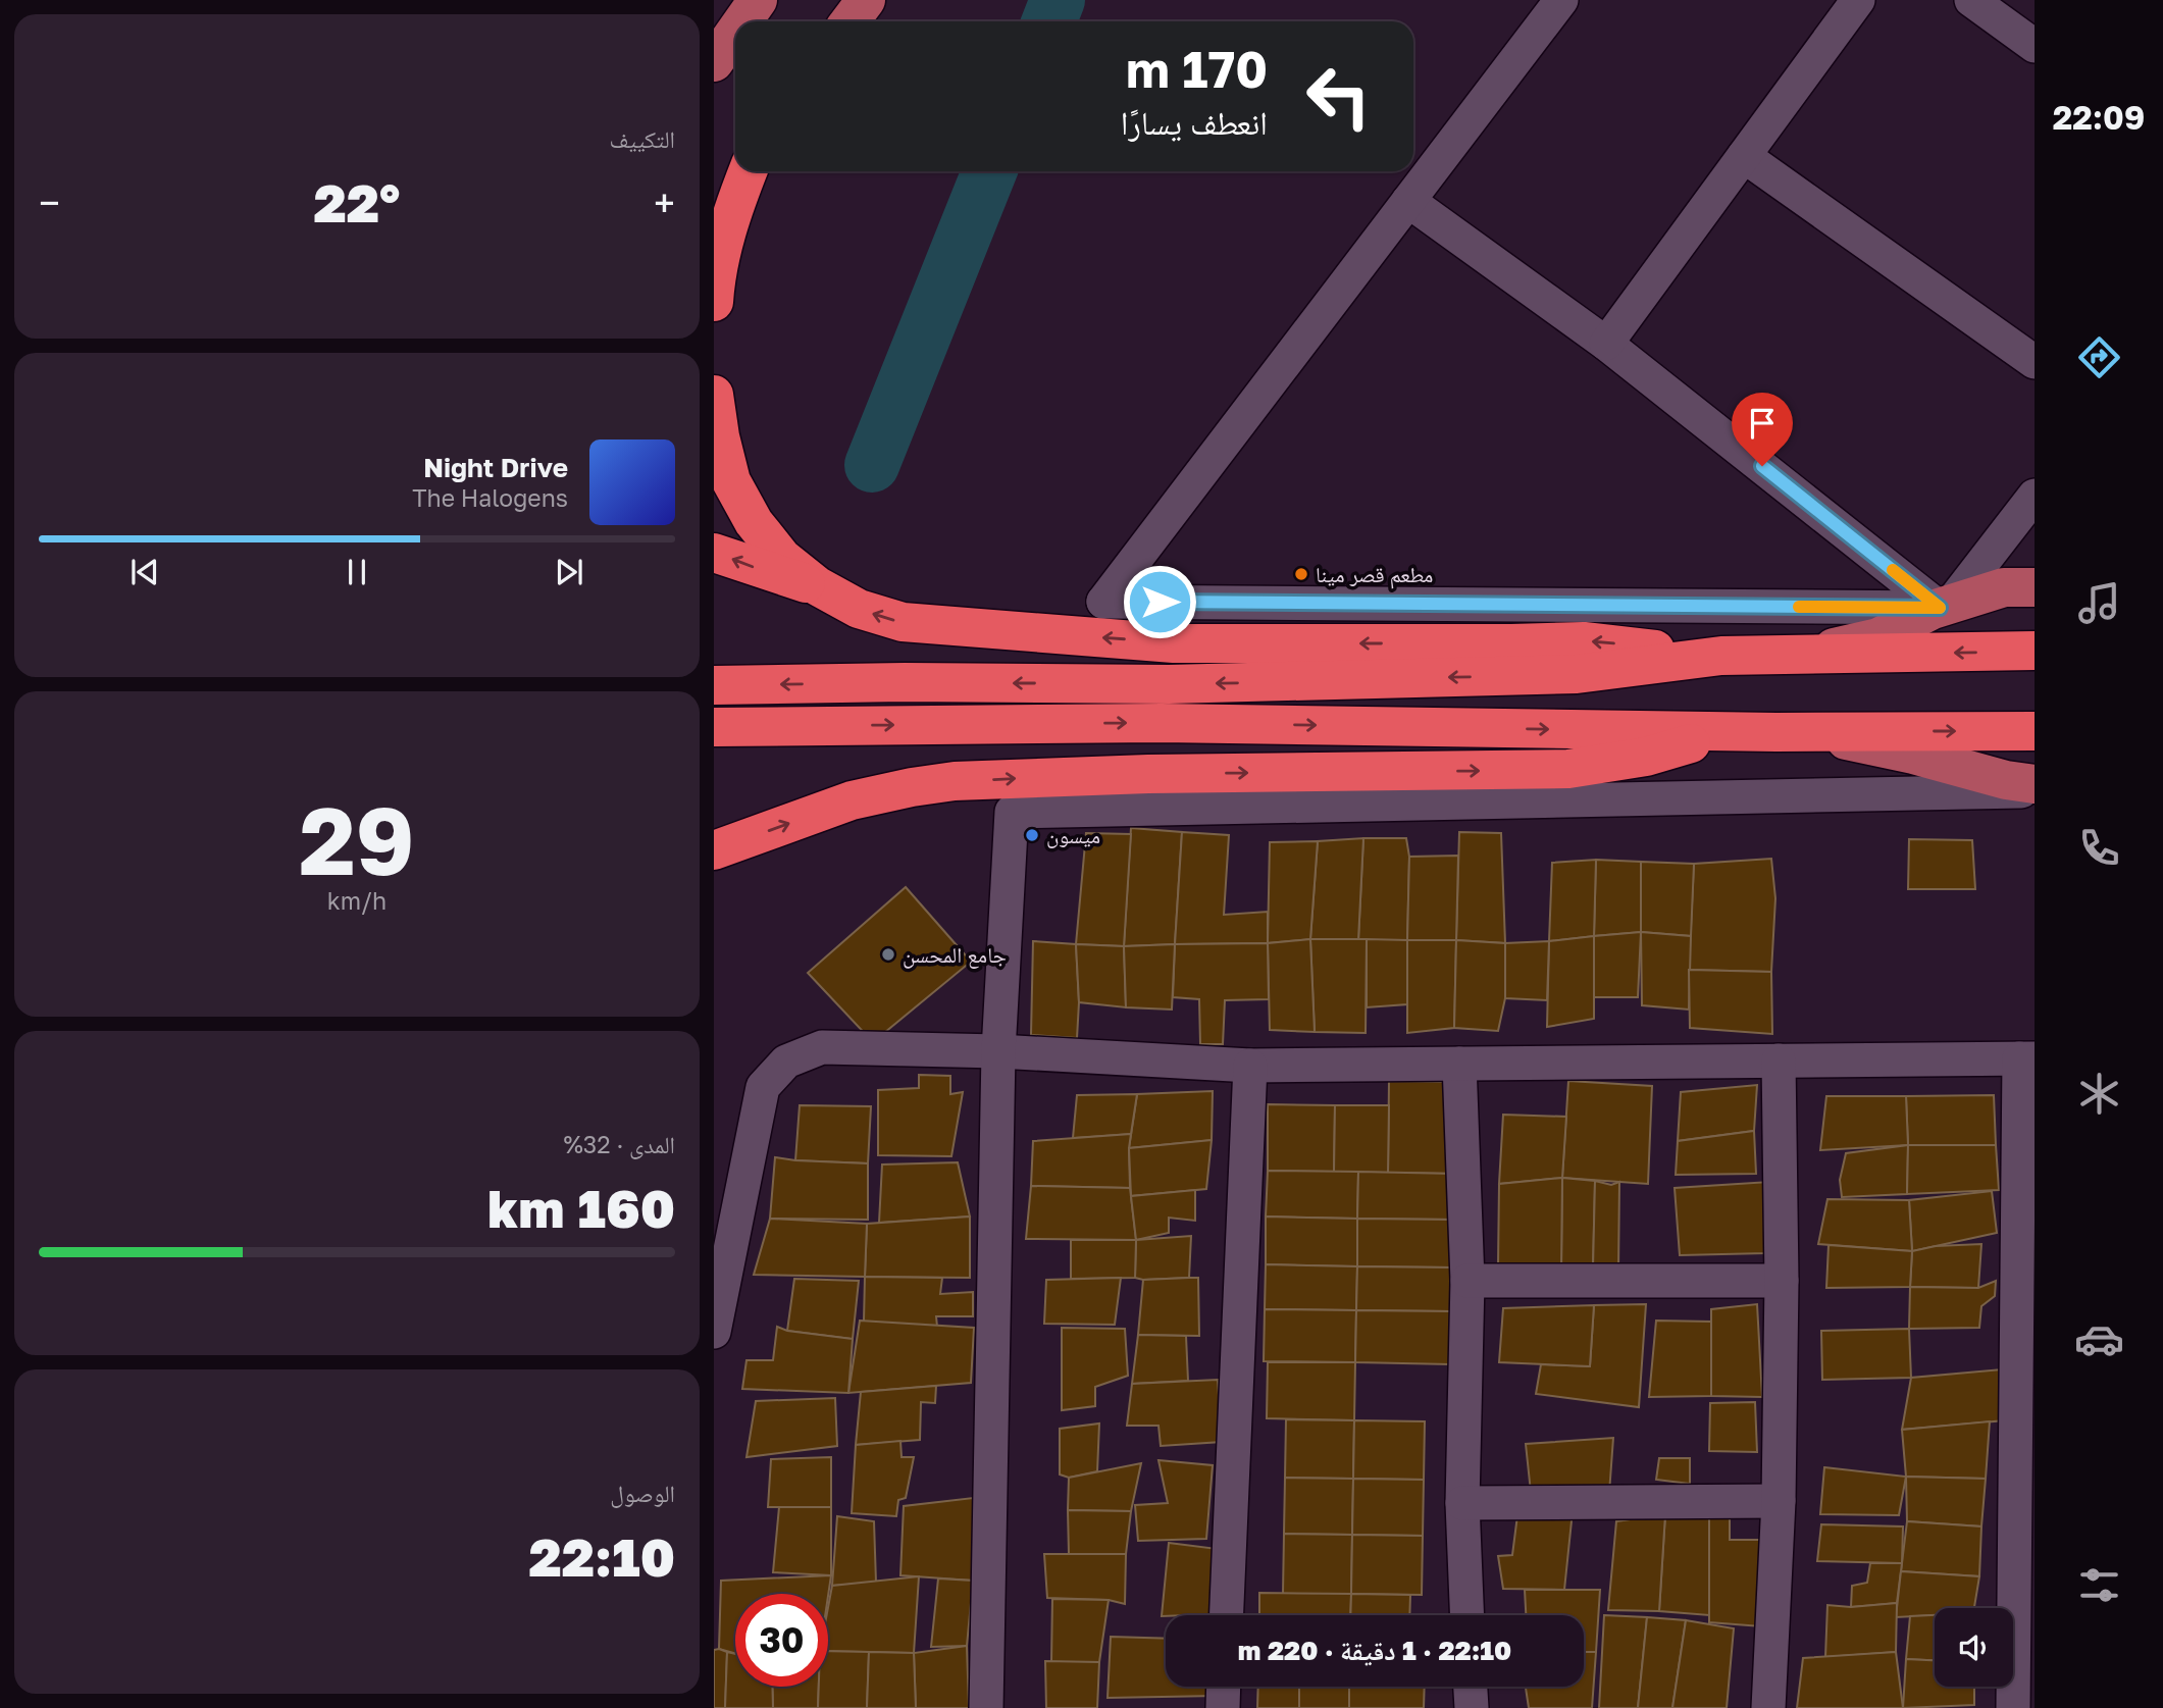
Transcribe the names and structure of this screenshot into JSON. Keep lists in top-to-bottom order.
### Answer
{
  "places": ["مطعم قصر مينا", "ميسون", "جامع المحسن"],
  "page": {
    "tabs": "22:09",
    "tile": [
      "التكييف",
      ["29", "km/h"],
      ["المدى · 32%", "160 km"],
      ["الوصول", "22:10"]
    ],
    "turn": ["170 m", "انعطف يسارًا"],
    "heat": ["−", "22°", "+"],
    "song": ["Night Drive", "The Halogens"],
    "limit": "30",
    "trip": "22:10 · 1 دقيقة · 220 m"
  }
}
